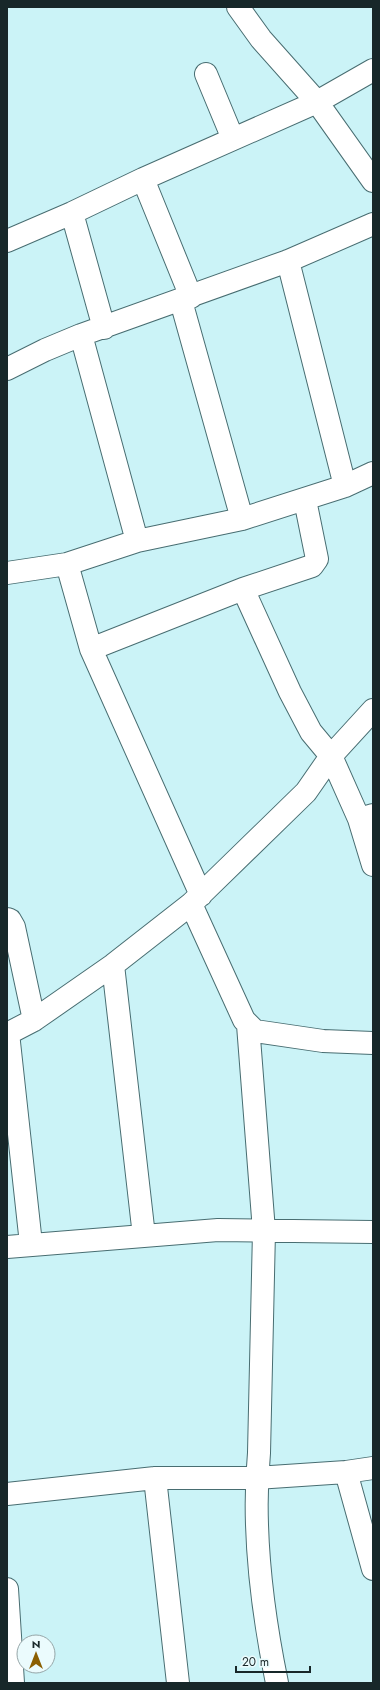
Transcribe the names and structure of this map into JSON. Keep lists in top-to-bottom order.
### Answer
{
  "scale_bar": "20 m",
  "north": "top"
}
